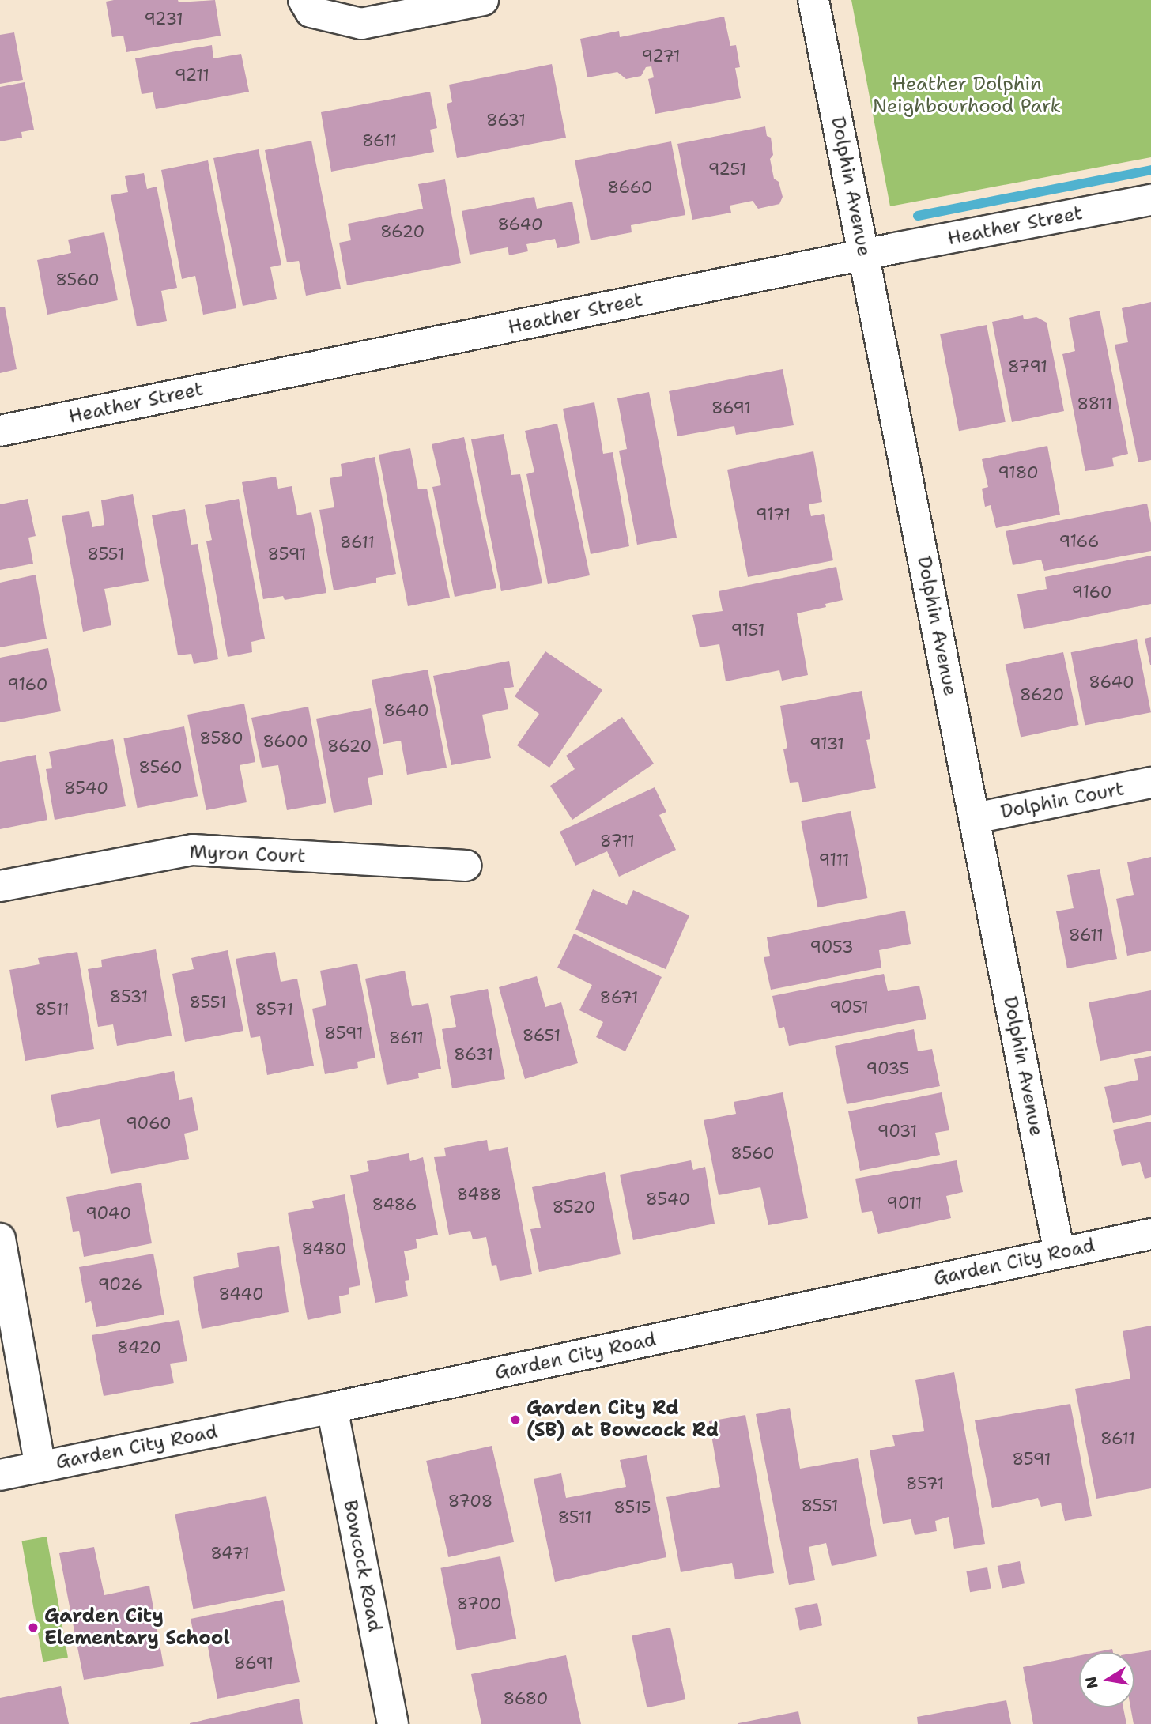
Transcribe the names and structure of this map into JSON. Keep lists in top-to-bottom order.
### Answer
{
  "streets": {
    "street": [
      "Dolphin Avenue",
      "Heather Street",
      "Dolphin Court",
      "Myron Court",
      "Garden City Road",
      "Bowcock Road"
    ]
  },
  "crossings": [
    ["Dolphin Avenue", "Heather Street"],
    ["Dolphin Avenue", "Dolphin Court"],
    ["Dolphin Avenue", "Garden City Road"],
    ["Garden City Road", "Bowcock Road"]
  ],
  "parks": ["Heather Dolphin Neighbourhood Park"],
  "places": ["Garden City Rd (SB) at Bowcock Rd", "Garden City Elementary School"],
  "house_numbers": [
    "9231",
    "9271",
    "9211",
    "8631",
    "8611",
    "9251",
    "8660",
    "8640",
    "8620",
    "8560",
    "8791",
    "8811",
    "8691",
    "9180",
    "9171",
    "9166",
    "8611",
    "8551",
    "8591",
    "9160",
    "9151",
    "8640",
    "9160",
    "8620",
    "8640",
    "8580",
    "8600",
    "9131",
    "8620",
    "8560",
    "8540",
    "8711",
    "9111",
    "8611",
    "9053",
    "8531",
    "8671",
    "8551",
    "9051",
    "8511",
    "8571",
    "8591",
    "8651",
    "8611",
    "8631",
    "9035",
    "9060",
    "9031",
    "8560",
    "8488",
    "8540",
    "9011",
    "8486",
    "8520",
    "9040",
    "8480",
    "9026",
    "8440",
    "8420",
    "8611",
    "8591",
    "8571",
    "8708",
    "8551",
    "8515",
    "8511",
    "8471",
    "8700",
    "8691",
    "8680"
  ],
  "north": "left"
}
